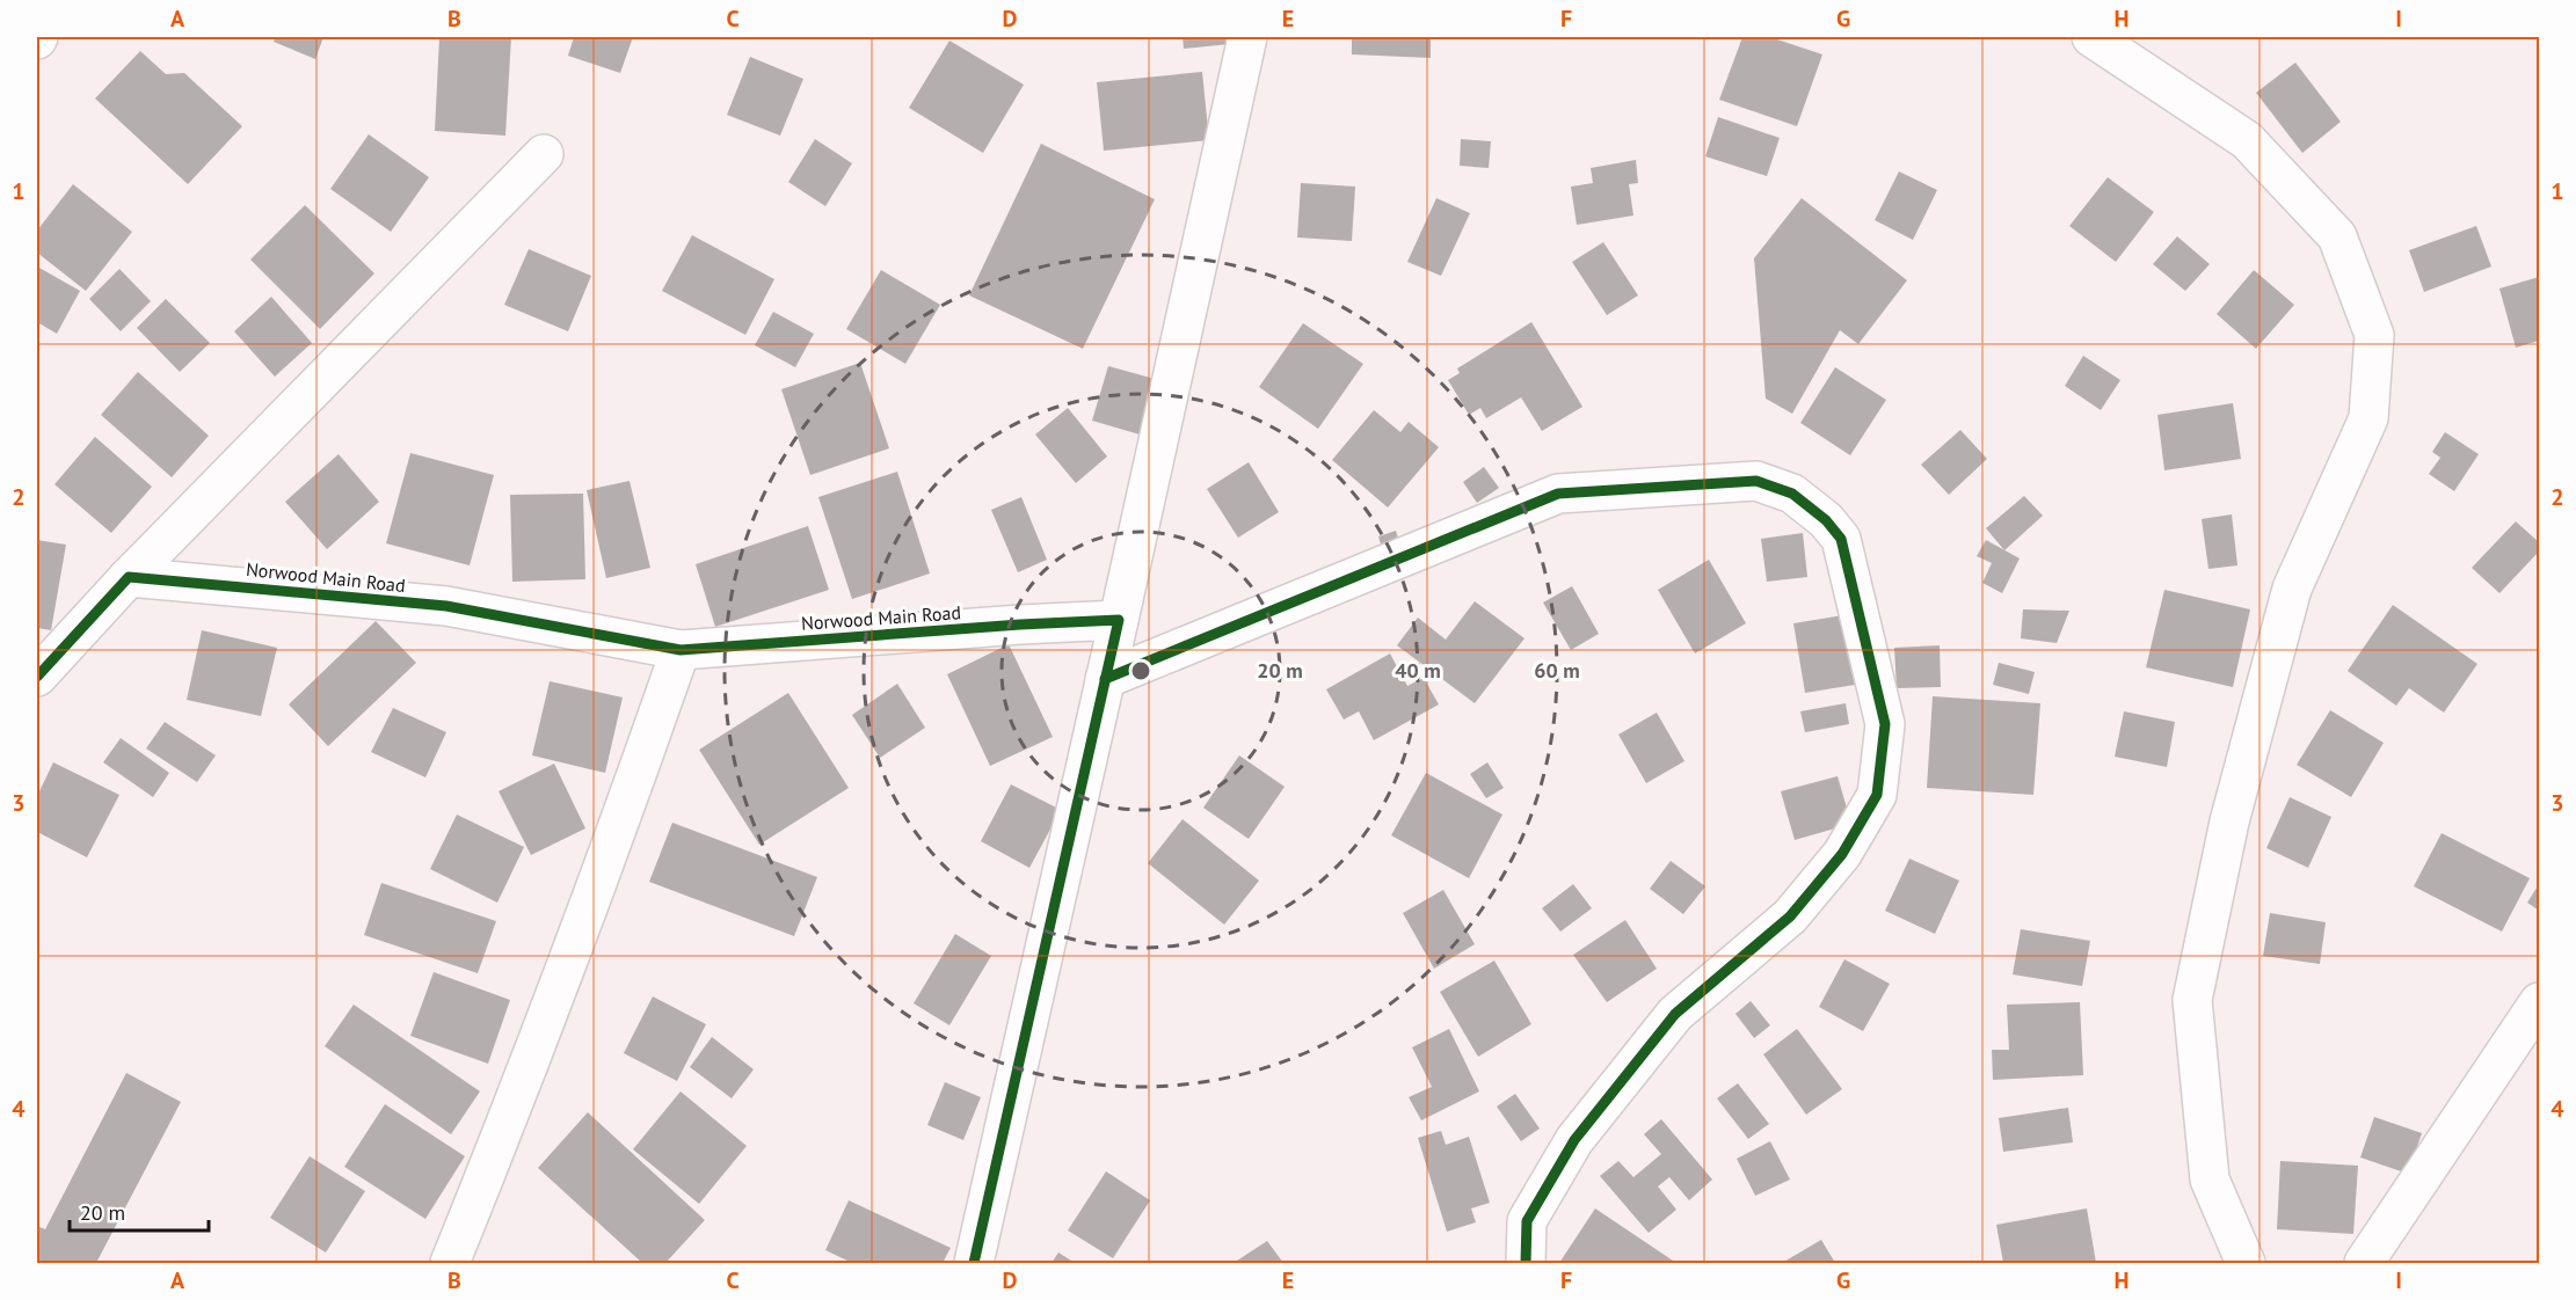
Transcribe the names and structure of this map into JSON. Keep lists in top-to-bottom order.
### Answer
{
  "streets": {
    "street": ["Norwood Main Road"]
  },
  "scale_bar": "20 m",
  "grid": {
    "columns": [
      "A",
      "B",
      "C",
      "D",
      "E",
      "F",
      "G",
      "H",
      "I"
    ],
    "rows": [
      "1",
      "2",
      "3",
      "4"
    ]
  },
  "rings": ["20 m", "40 m", "60 m"]
}
